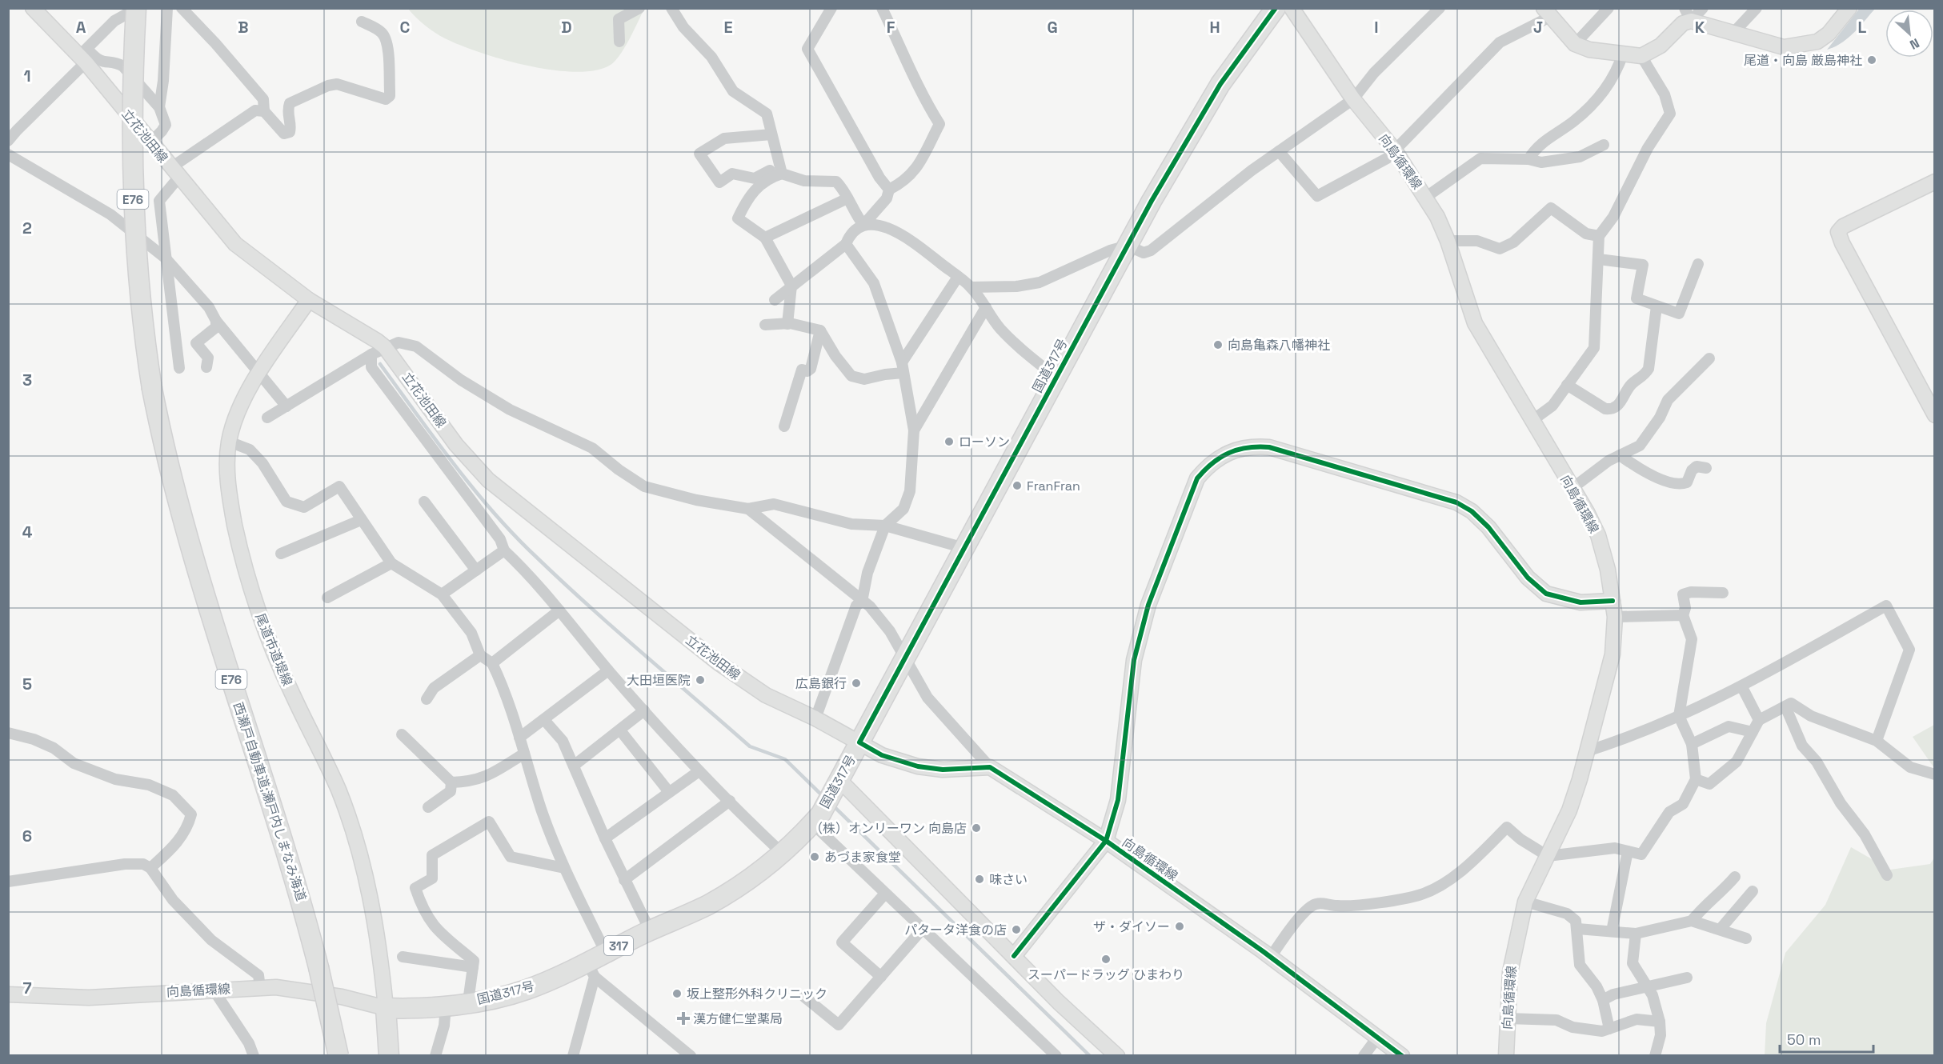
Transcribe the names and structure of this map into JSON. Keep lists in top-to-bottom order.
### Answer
{
  "streets": {
    "highway": [
      "E76",
      "国道317号",
      "西瀬戸自動車道;瀬戸内しまなみ海道",
      "317"
    ],
    "main road": ["立花池田線", "向島循環線", "尾道市道堤線"]
  },
  "crossings": [
    ["立花池田線", "国道317号"],
    ["立花池田線", "尾道市道堤線"],
    ["向島循環線", "国道317号"],
    ["向島循環線", "尾道市道堤線"],
    ["国道317号", "尾道市道堤線"]
  ],
  "places": {
    "other": [
      "尾道・向島 厳島神社",
      "向島亀森八幡神社",
      "ローソン",
      "FranFran",
      "大田垣医院",
      "広島銀行",
      "（株）オンリーワン 向島店",
      "あづま家食堂",
      "味さい",
      "ザ・ダイソー",
      "パタータ洋食の店",
      "スーパードラッグ ひまわり",
      "坂上整形外科クリニック"
    ],
    "health": ["漢方健仁堂薬局"]
  },
  "scale_bar": "50 m",
  "north": "bottom right",
  "grid": {
    "columns": [
      "A",
      "B",
      "C",
      "D",
      "E",
      "F",
      "G",
      "H",
      "I",
      "J",
      "K",
      "L"
    ],
    "rows": [
      "1",
      "2",
      "3",
      "4",
      "5",
      "6",
      "7"
    ]
  }
}
